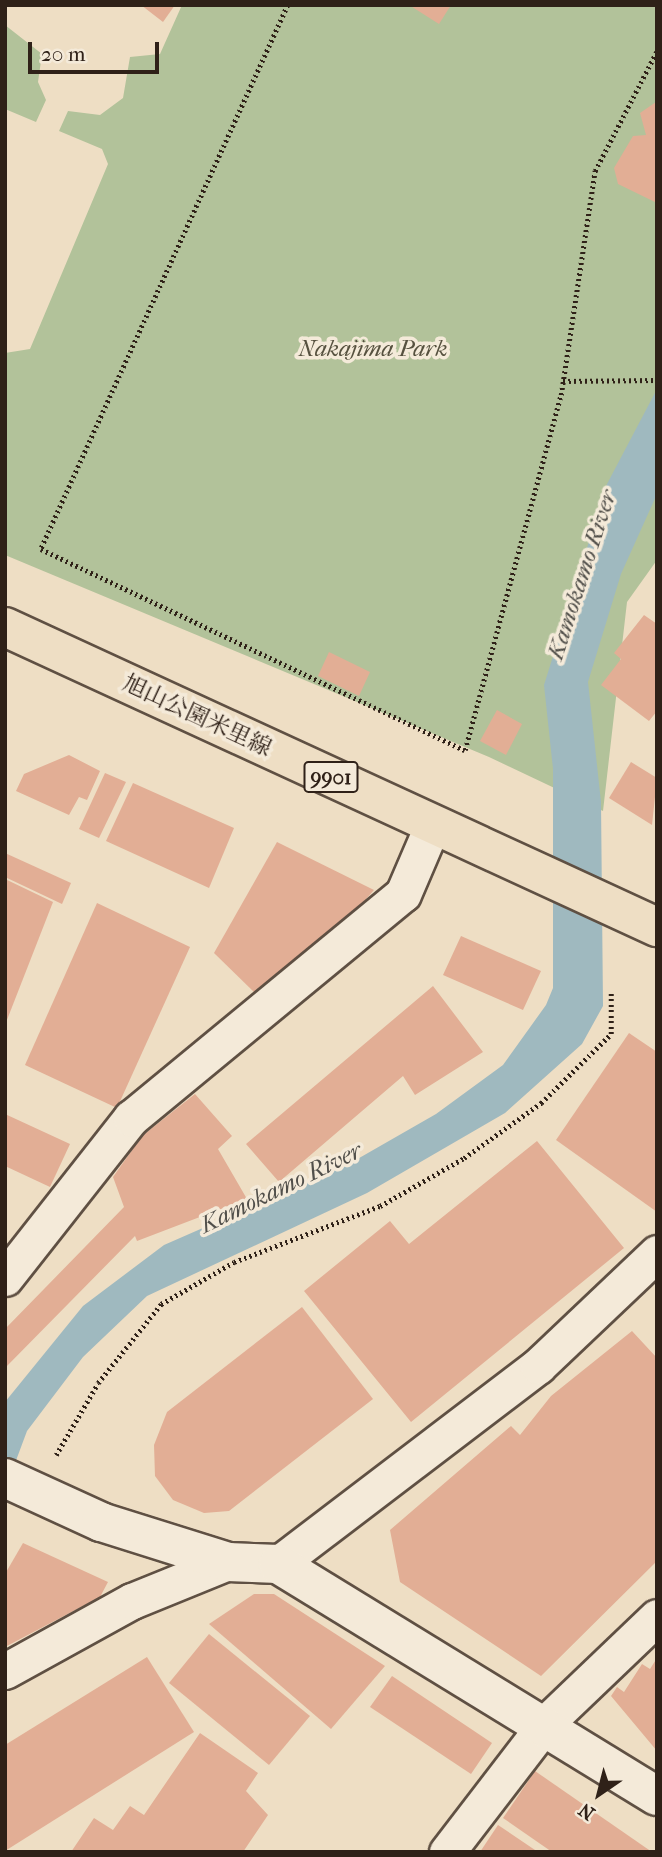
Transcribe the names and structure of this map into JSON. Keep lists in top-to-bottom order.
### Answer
{
  "streets": {
    "main road": ["旭山公園米里線", "9901"]
  },
  "water": ["Kamokamo River"],
  "parks": ["Nakajima Park"],
  "scale_bar": "20 m",
  "north": "bottom left"
}
